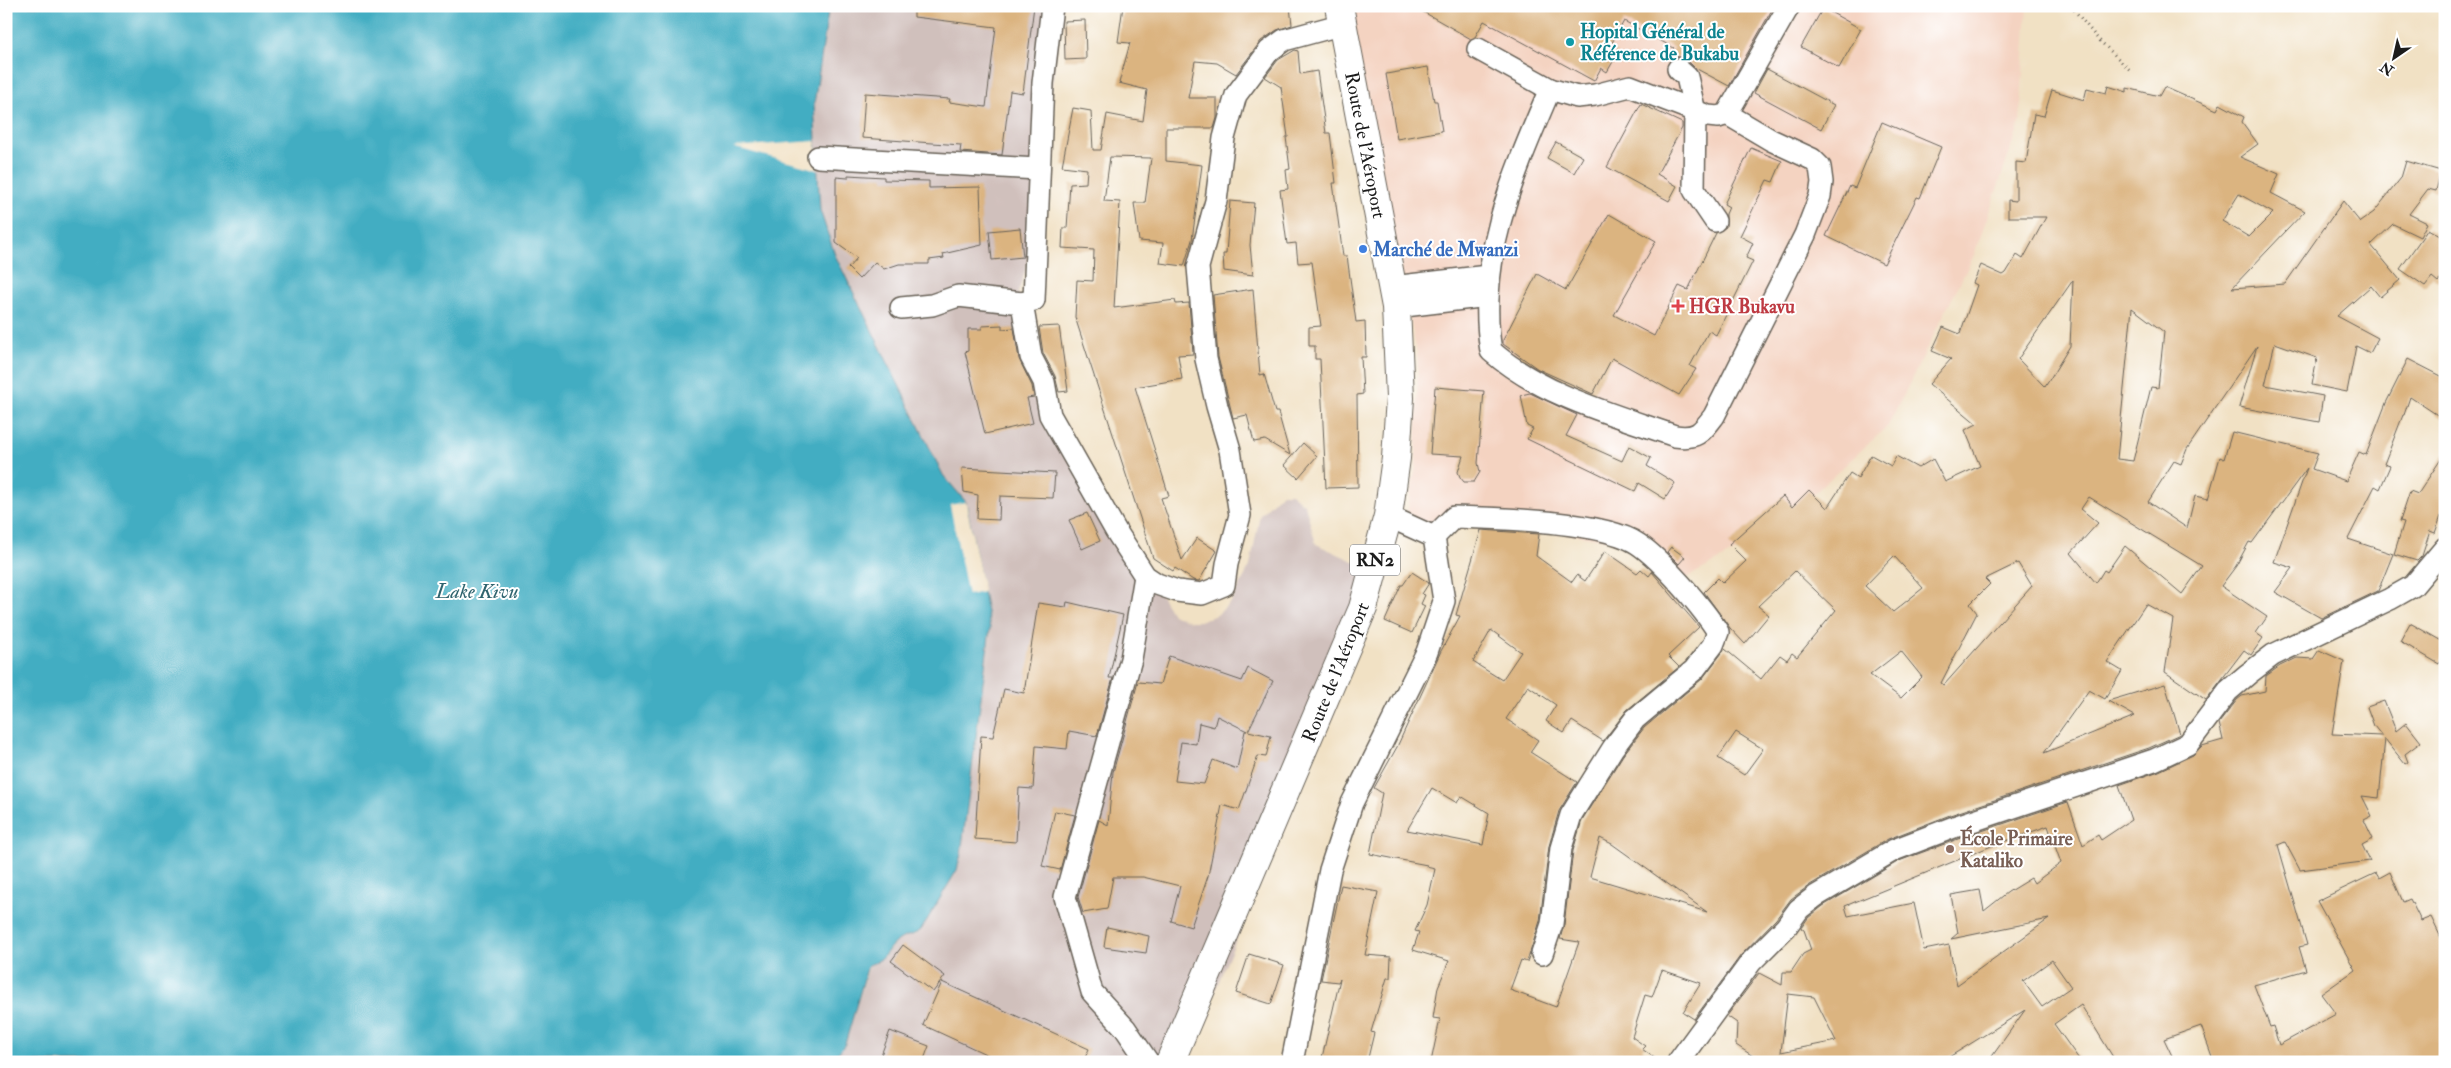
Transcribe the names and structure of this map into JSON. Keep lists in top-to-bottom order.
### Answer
{
  "streets": {
    "highway": ["Route de l'Aéroport", "RN2"]
  },
  "water": ["Lake Kivu"],
  "places": {
    "other": ["Hopital Général de Référence de Bukabu", "Marché de Mwanzi", "École Primaire Kataliko"],
    "health": ["HGR Bukavu"]
  },
  "north": "bottom left"
}
